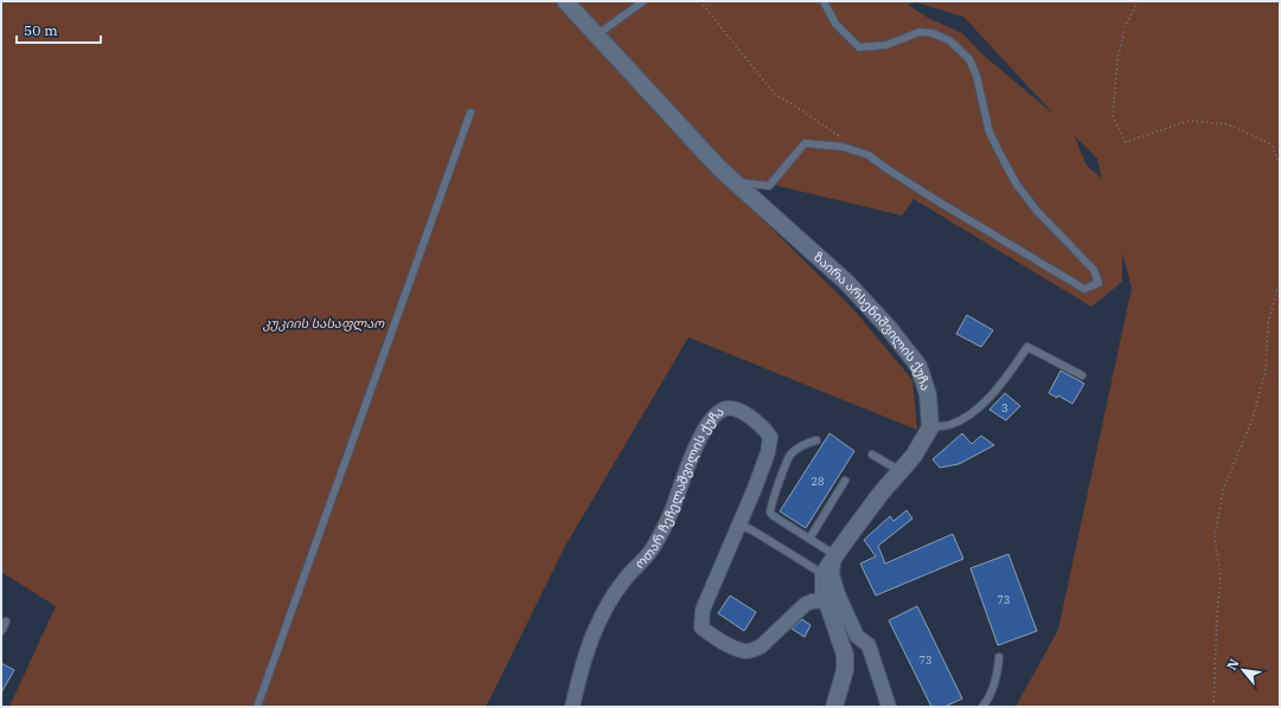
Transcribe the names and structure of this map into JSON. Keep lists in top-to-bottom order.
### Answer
{
  "streets": {
    "street": ["ზაირა არსენიშვილის ქუჩა", "ოთარ ჩეჩელაშვილის ქუჩა"]
  },
  "parks": ["კუკიის სასაფლაო"],
  "house_numbers": [
    "3",
    "28",
    "73",
    "73"
  ],
  "scale_bar": "50 m",
  "north": "top left"
}
